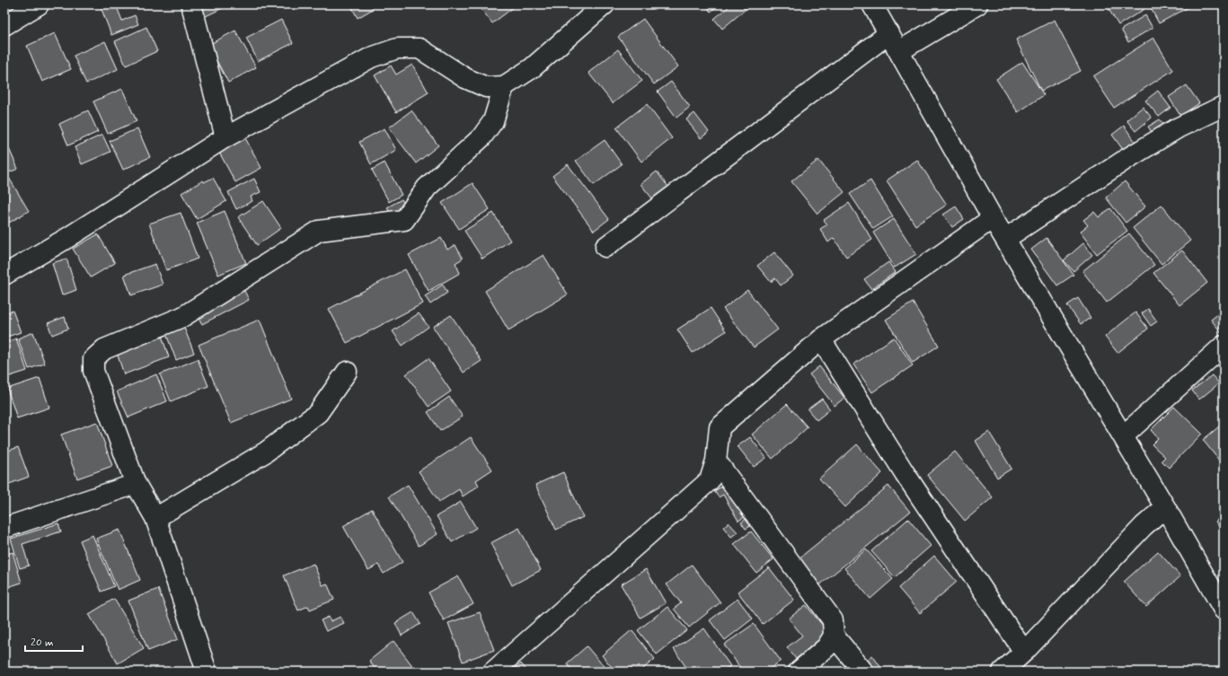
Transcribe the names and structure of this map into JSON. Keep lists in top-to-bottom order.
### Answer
{
  "scale_bar": "20 m"
}
